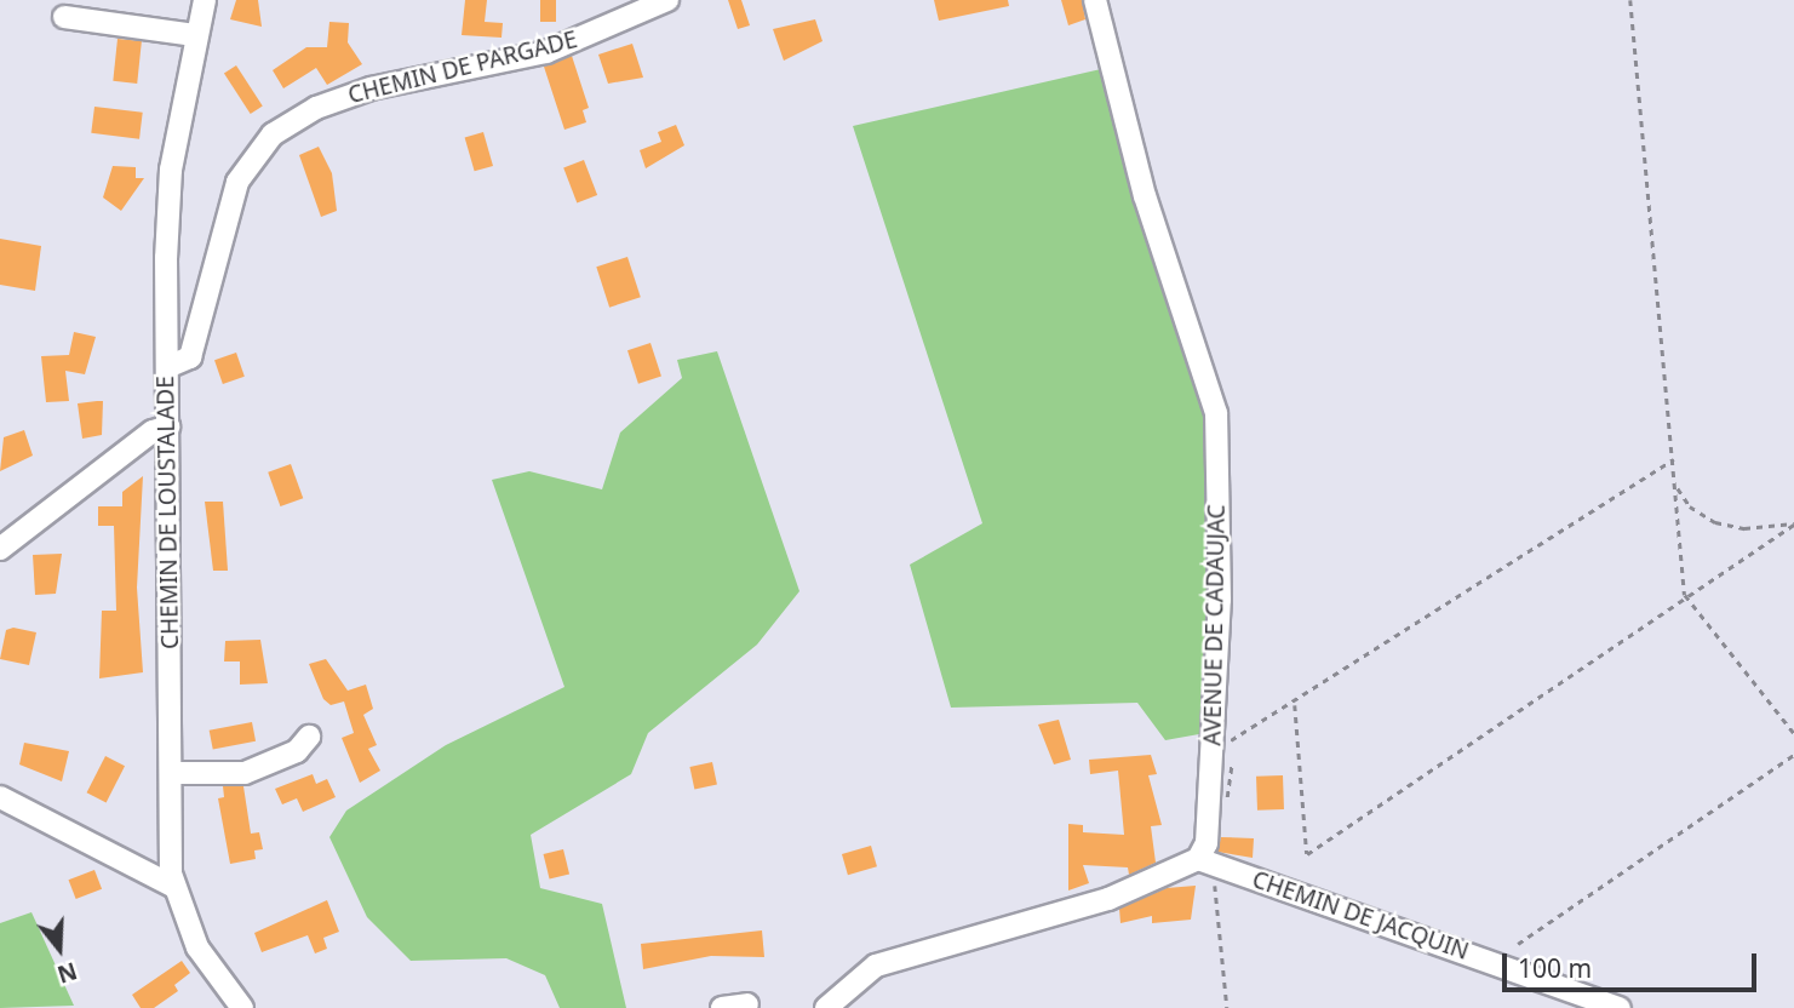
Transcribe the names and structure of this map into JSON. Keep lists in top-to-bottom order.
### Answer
{
  "streets": {
    "street": [
      "CHEMIN DE PARGADE",
      "CHEMIN DE LOUSTALADE",
      "AVENUE DE CADAUJAC",
      "CHEMIN DE JACQUIN"
    ]
  },
  "crossings": [
    ["CHEMIN DE PARGADE", "CHEMIN DE LOUSTALADE"],
    ["AVENUE DE CADAUJAC", "CHEMIN DE JACQUIN"]
  ],
  "scale_bar": "100 m",
  "north": "bottom"
}
